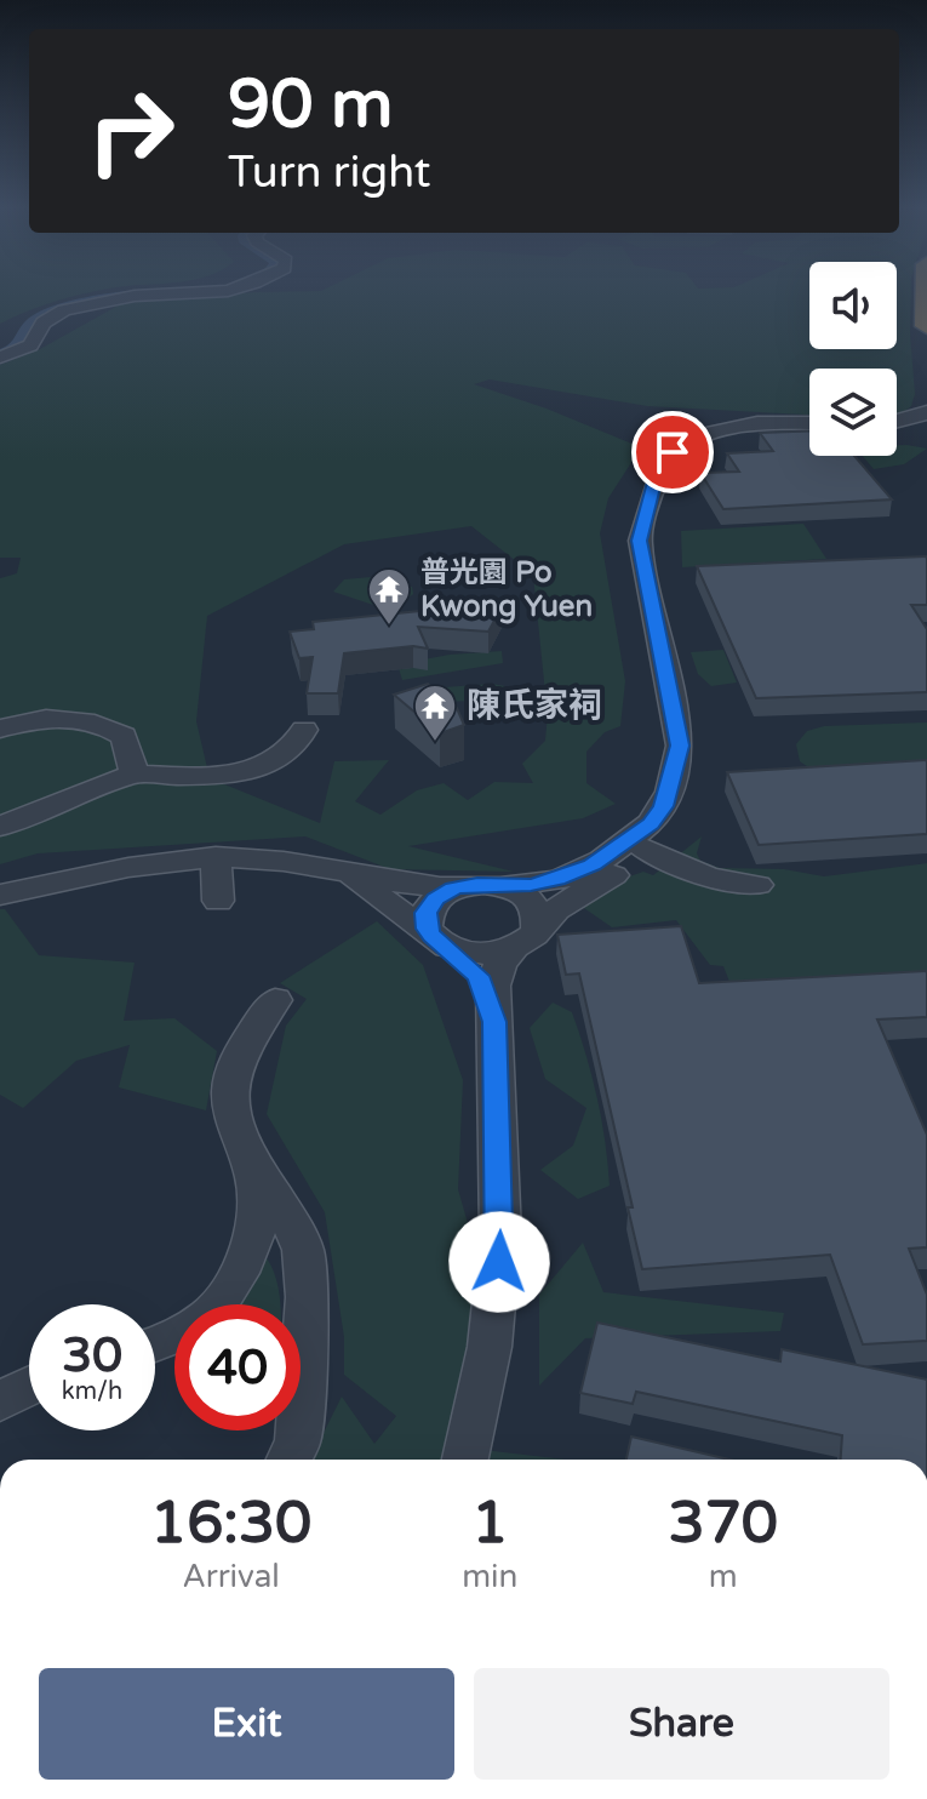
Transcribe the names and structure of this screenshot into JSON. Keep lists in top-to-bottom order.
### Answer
{
  "places": {
    "temple": ["普光園 Po Kwong Yuen", "陳氏家祠"]
  },
  "page": {
    "turn": ["90 m", "Turn right"],
    "speed": "30 km/h",
    "limit": "40",
    "eta": [
      "16:30",
      "Arrival",
      "1",
      "min",
      "370",
      "m"
    ],
    "buttons": ["Exit", "Share"]
  }
}
